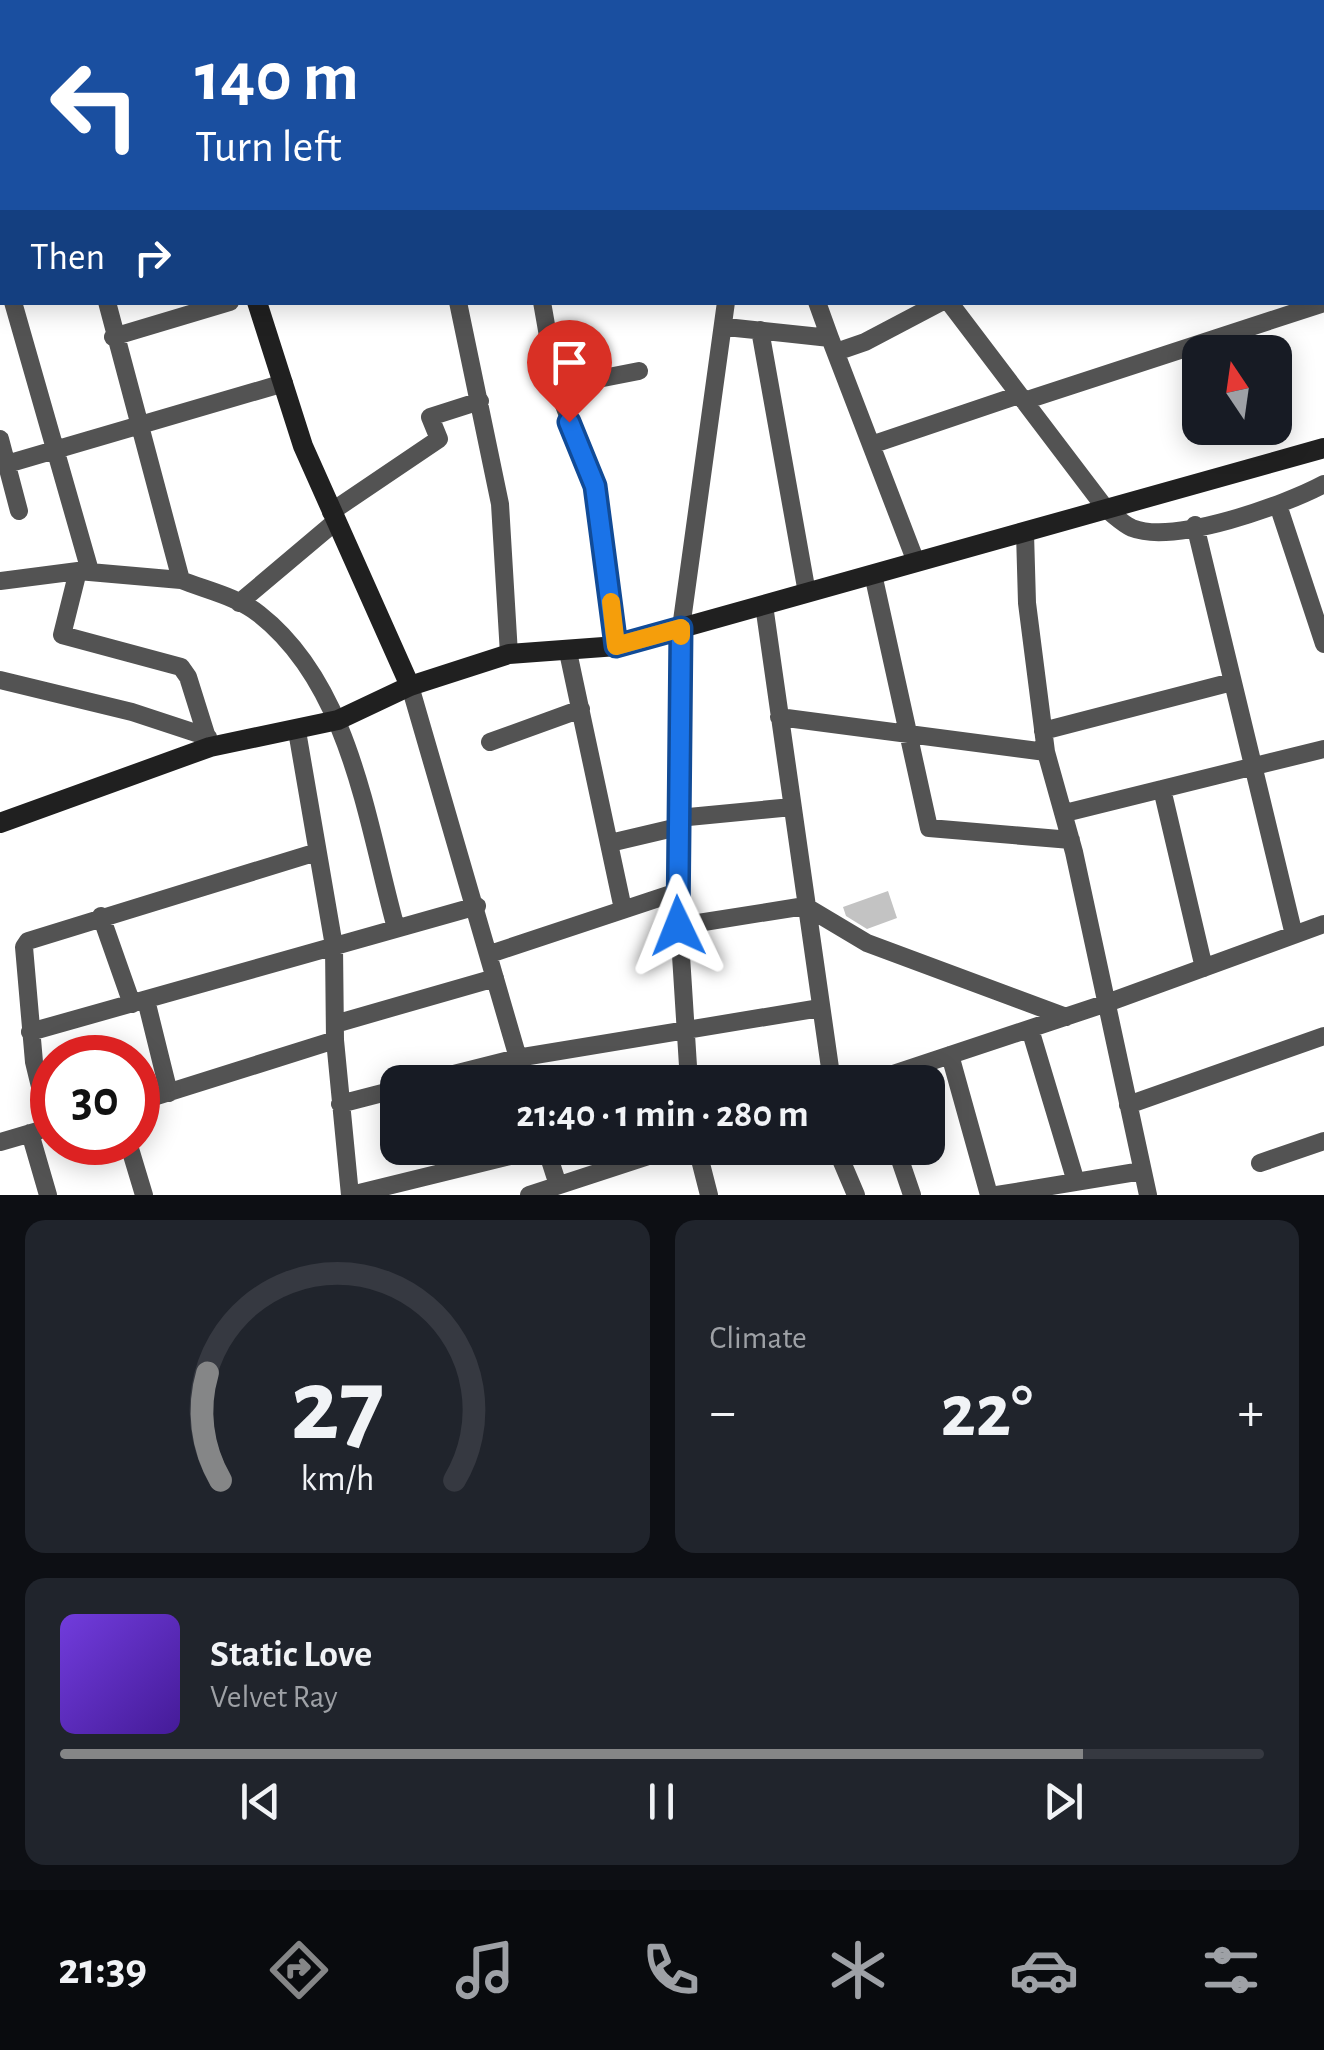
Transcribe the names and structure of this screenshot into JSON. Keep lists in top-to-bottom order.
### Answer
{
  "north": "top",
  "page": {
    "turn": ["140 m", "Turn left"],
    "then": "Then",
    "limit": "30",
    "trip": "21:40 · 1 min · 280 m",
    "tile": "Climate",
    "heat": ["−", "22°", "+"],
    "song": ["Static Love", "Velvet Ray"],
    "tabs": "21:39",
    "gauge": ["27", "km/h"]
  }
}
